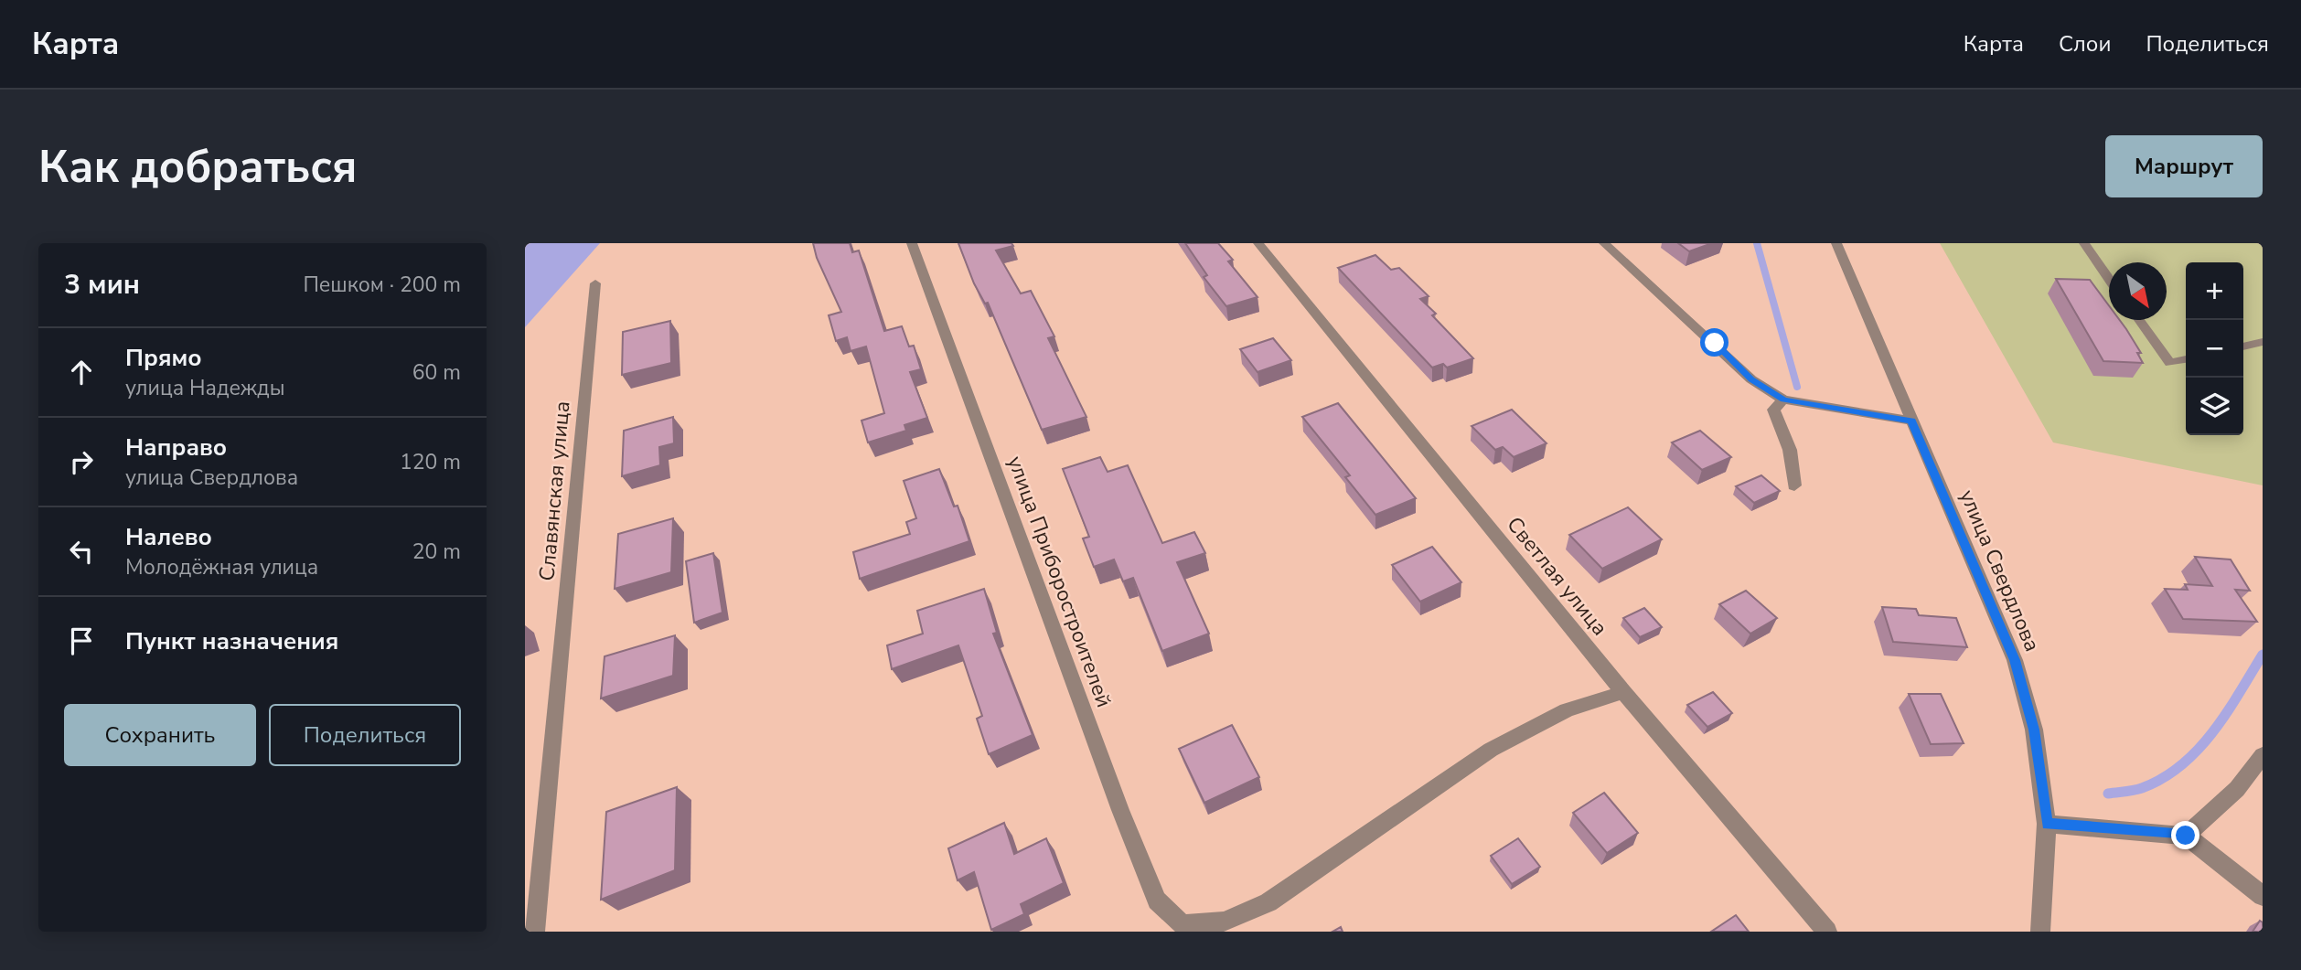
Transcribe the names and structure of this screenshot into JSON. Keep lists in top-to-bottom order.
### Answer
{
  "streets": {
    "street": [
      "Славянская улица",
      "улица Свердлова",
      "Светлая улица",
      "улица Приборостроителей"
    ]
  },
  "crossings": [
    ["Светлая улица", "улица Приборостроителей"]
  ],
  "north": "bottom right",
  "page": {
    "header": "Карта",
    "nav": ["Карта", "Слои", "Поделиться"],
    "buttons": [
      "Маршрут",
      ["Сохранить", "Поделиться"]
    ],
    "title": "Как добраться",
    "heading": ["3 мин", "Пешком · 200 m"],
    "map_buttons": ["+", "−"],
    "list": [
      ["Прямо", "улица Надежды", "60 m"],
      ["Направо", "улица Свердлова", "120 m"],
      ["Налево", "Молодёжная улица", "20 m"],
      "Пункт назначения"
    ]
  }
}
